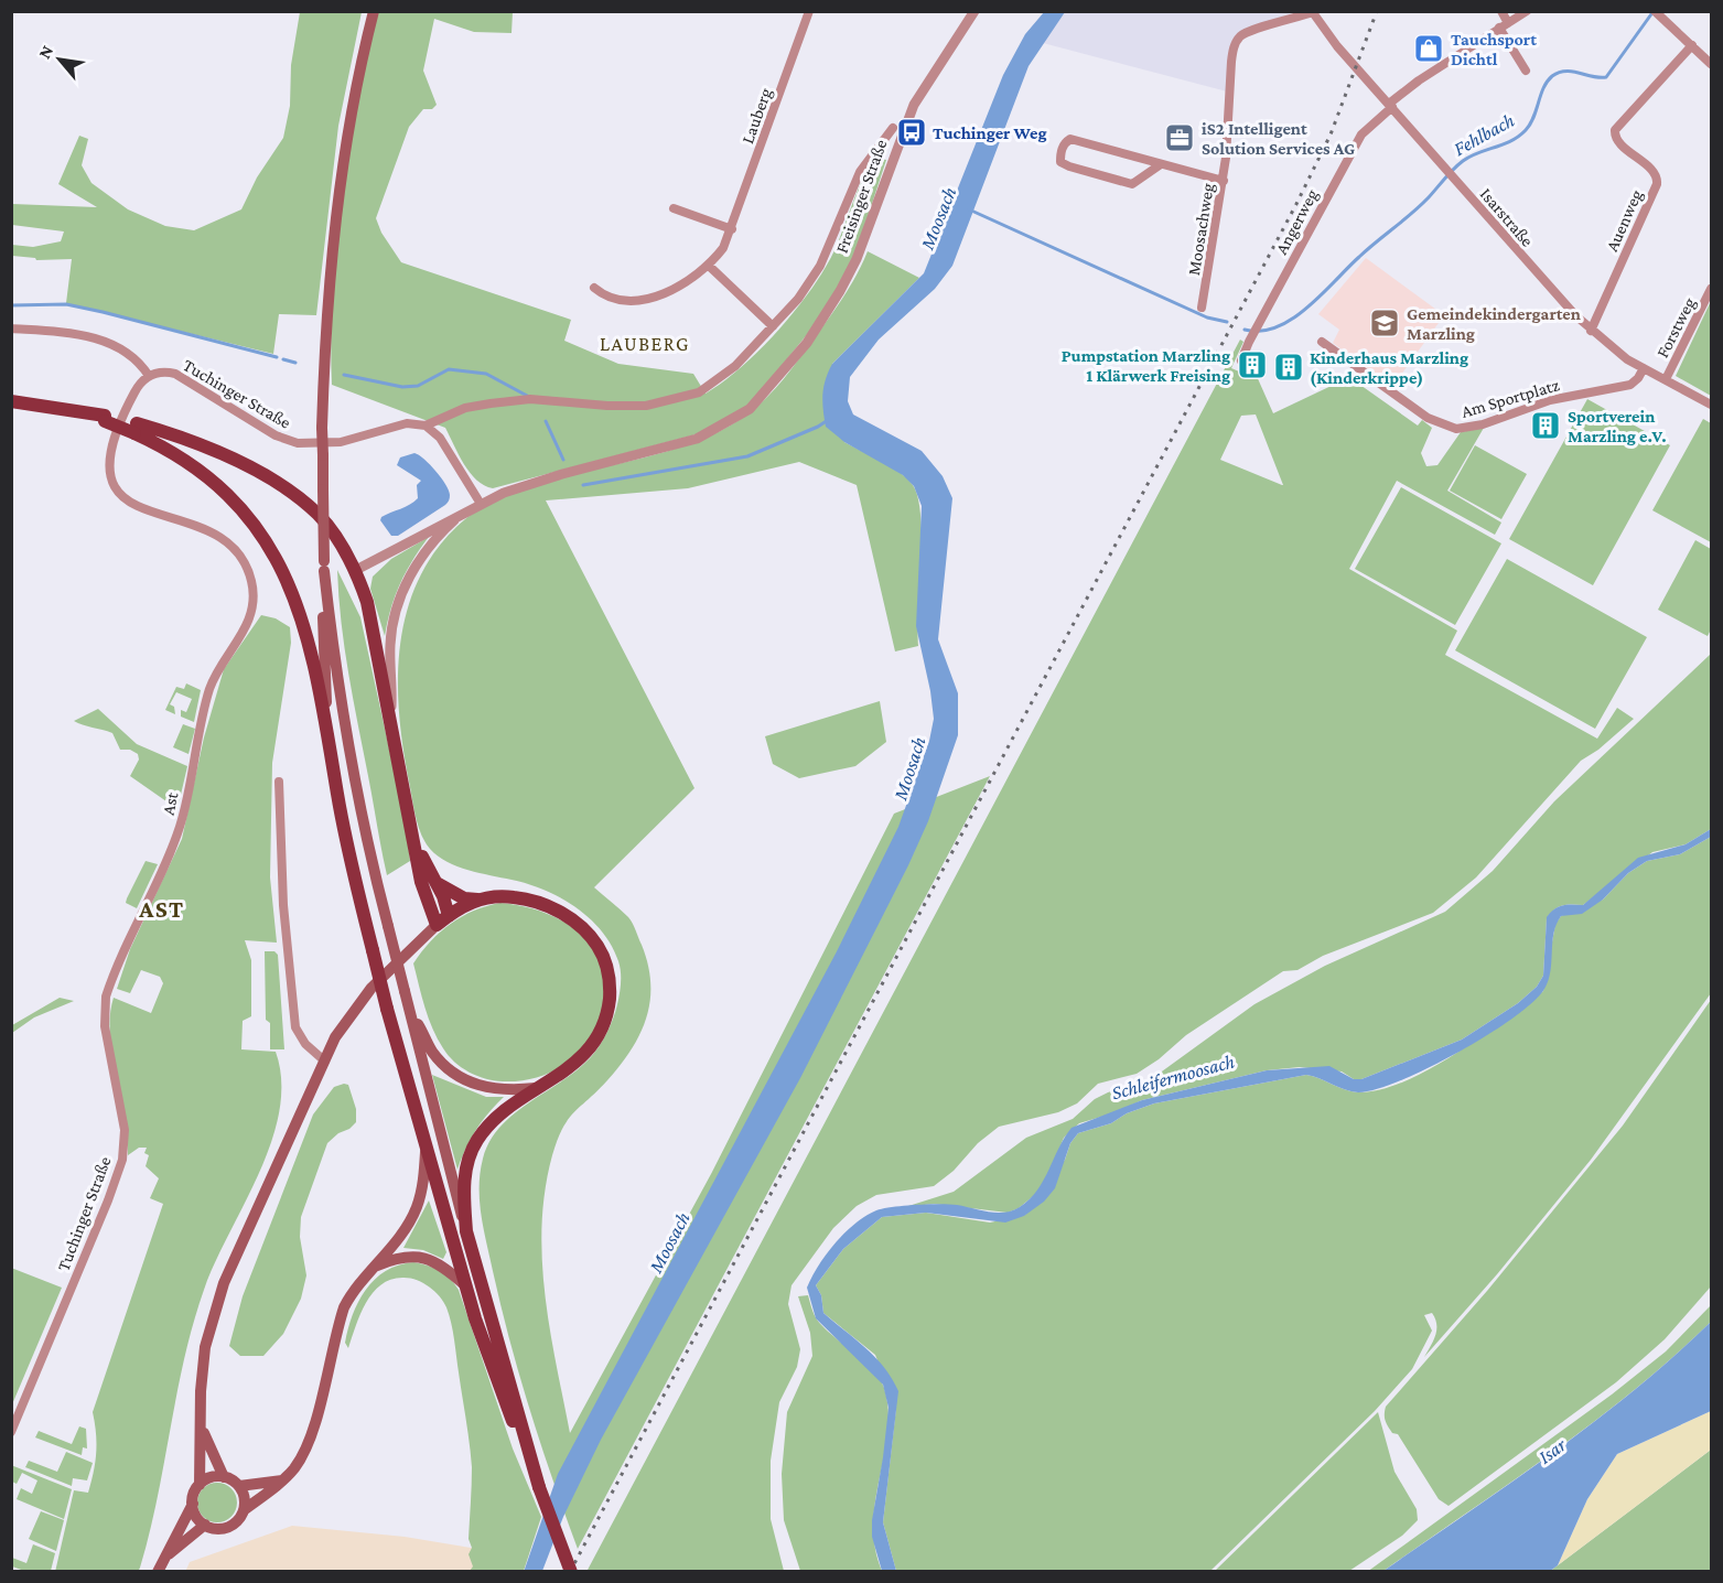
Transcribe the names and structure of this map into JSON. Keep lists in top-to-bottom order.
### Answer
{
  "streets": {
    "street": [
      "Lauberg",
      "Freisinger Straße",
      "Isarstraße",
      "Auenweg",
      "Angerweg",
      "Moosachweg",
      "Forstweg",
      "Tuchinger Straße",
      "Am Sportplatz",
      "Ast"
    ]
  },
  "crossings": [
    ["Isarstraße", "Auenweg"],
    ["Isarstraße", "Angerweg"],
    ["Isarstraße", "Moosachweg"],
    ["Isarstraße", "Forstweg"],
    ["Isarstraße", "Am Sportplatz"],
    ["Tuchinger Straße", "Ast"]
  ],
  "districts": ["LAUBERG", "AST"],
  "water": [
    "Fehlbach",
    "Moosach",
    "Schleifermoosach",
    "Isar"
  ],
  "places": {
    "shop": ["Tauchsport Dichtl"],
    "bus stop": ["Tuchinger Weg"],
    "office": ["iS2 Intelligent Solution Services AG"],
    "school or university": ["Gemeindekindergarten Marzling"],
    "building": ["Pumpstation Marzling 1 Klärwerk Freising", "Kinderhaus Marzling (Kinderkrippe)", "Sportverein Marzling e.V."]
  },
  "north": "top left"
}
